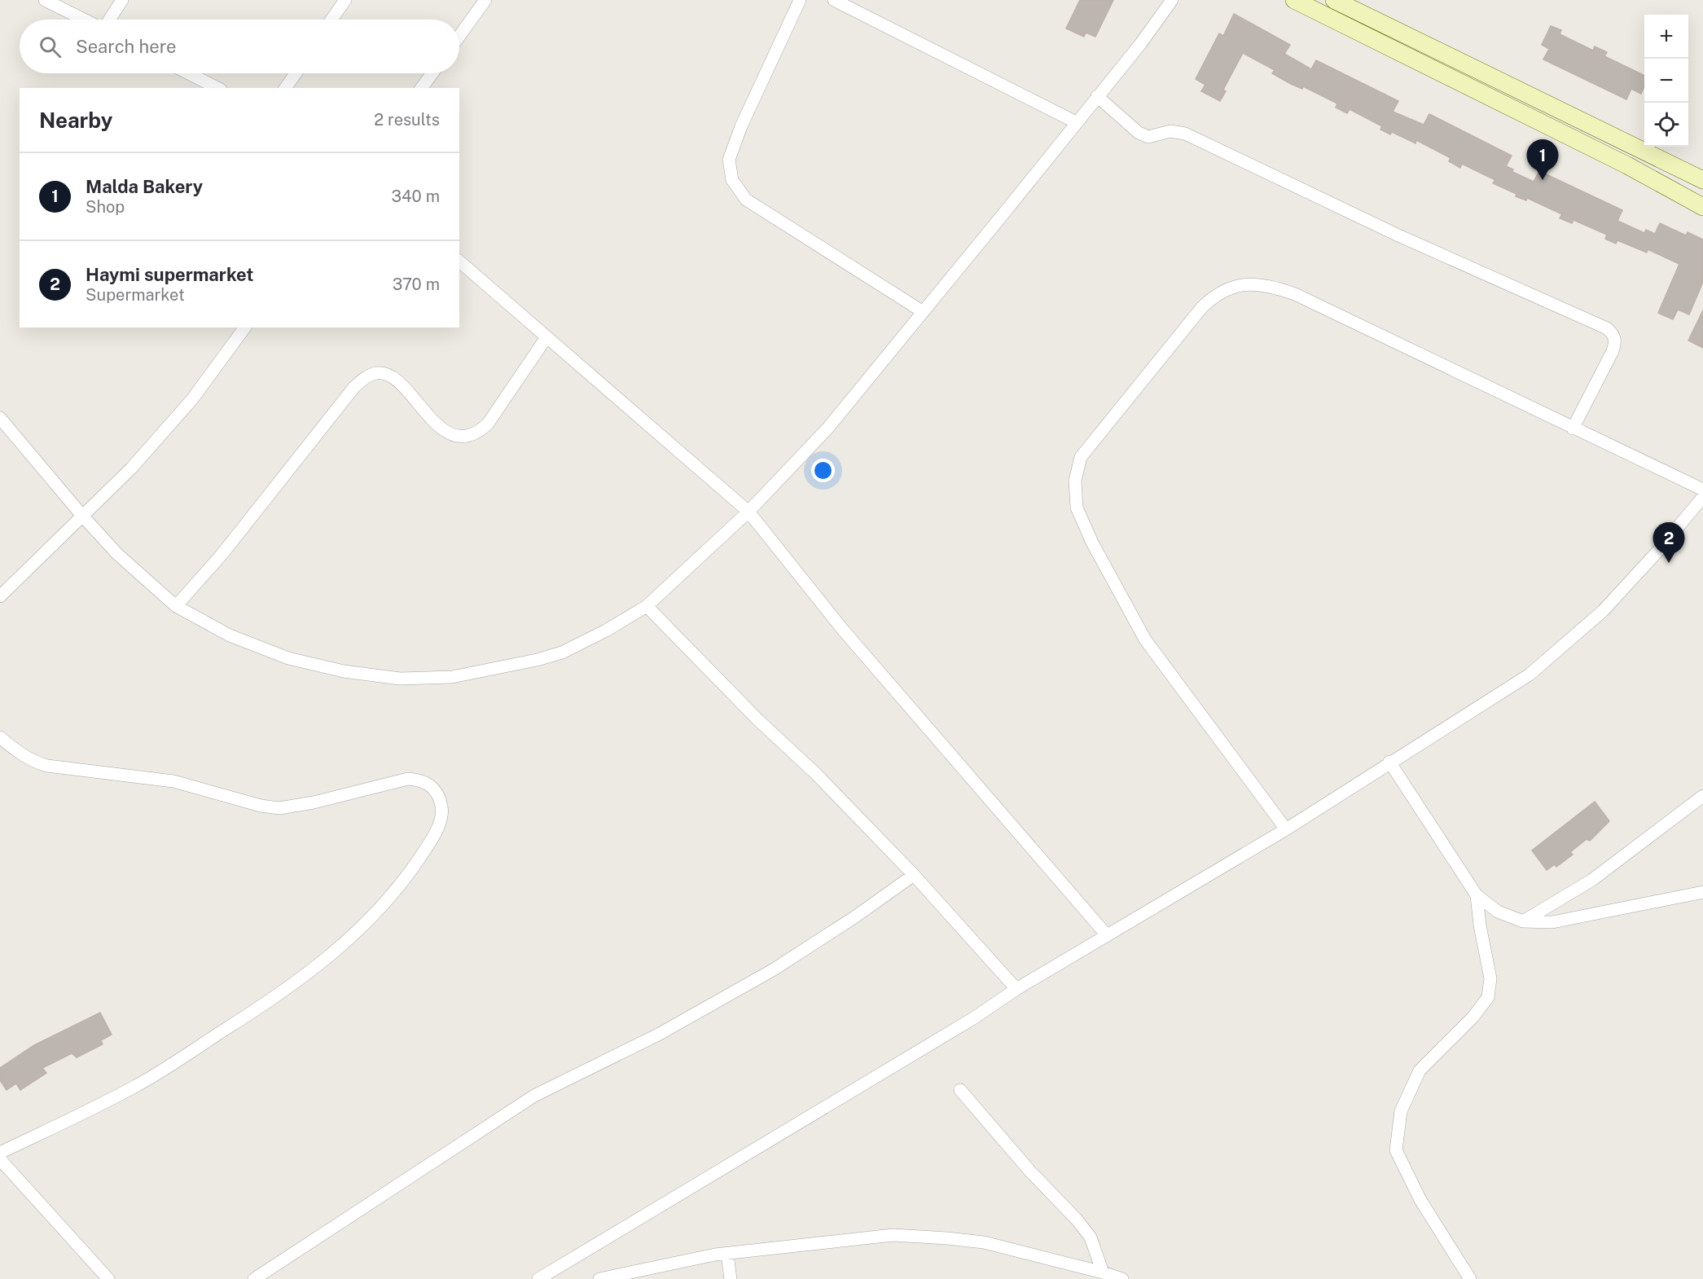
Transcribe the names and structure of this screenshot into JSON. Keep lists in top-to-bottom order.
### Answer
{
  "page": {
    "map_buttons": ["+", "−"],
    "search": "Search here",
    "heading": ["Nearby", "2 results"],
    "pins": ["1", "2"],
    "list": [
      {
        "mark": "1",
        "name": "Malda Bakery",
        "note": "Shop",
        "value": "340 m"
      },
      {
        "mark": "2",
        "name": "Haymi supermarket",
        "note": "Supermarket",
        "value": "370 m"
      }
    ]
  }
}
